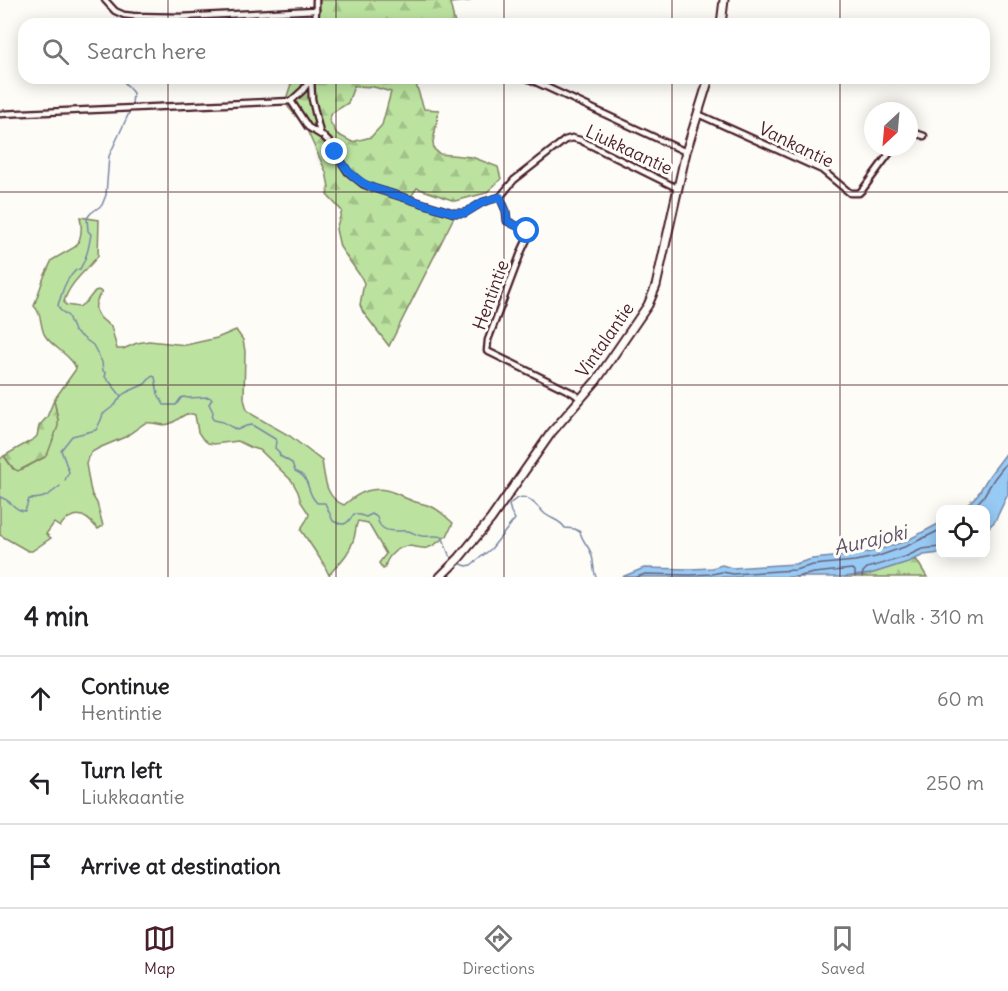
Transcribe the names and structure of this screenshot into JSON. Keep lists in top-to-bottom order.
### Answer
{
  "streets": {
    "street": [
      "Vankantie",
      "Liukkaantie",
      "Hentintie",
      "Vintalantie"
    ]
  },
  "crossings": [
    ["Vankantie", "Vintalantie"],
    ["Liukkaantie", "Hentintie"],
    ["Liukkaantie", "Vintalantie"],
    ["Hentintie", "Vintalantie"]
  ],
  "water": ["Aurajoki"],
  "north": "bottom left",
  "page": {
    "search": "Search here",
    "heading": ["4 min", "Walk · 310 m"],
    "list": [
      ["Continue", "Hentintie", "60 m"],
      ["Turn left", "Liukkaantie", "250 m"],
      "Arrive at destination"
    ],
    "nav": ["Map", "Directions", "Saved"]
  }
}
